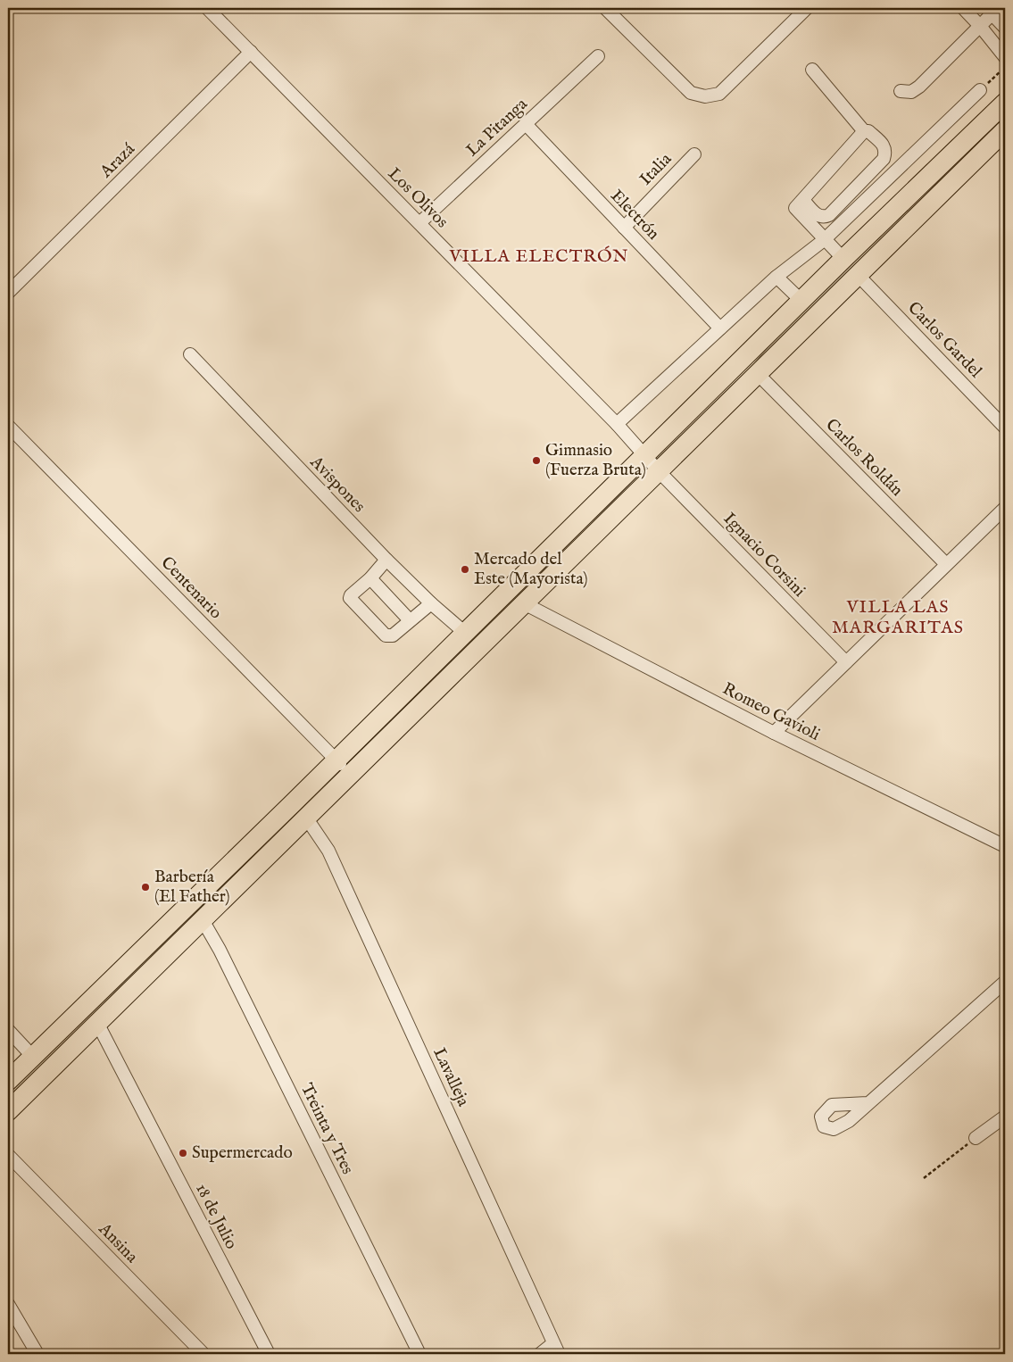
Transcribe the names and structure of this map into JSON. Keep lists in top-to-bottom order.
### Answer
{
  "streets": {
    "street": [
      "La Pitanga",
      "Arazá",
      "Italia",
      "Los Olivos",
      "Electrón",
      "Carlos Gardel",
      "Carlos Roldán",
      "Avispones",
      "Ignacio Corsini",
      "Centenario",
      "Romeo Gavioli",
      "Lavalleja",
      "Treinta y Tres",
      "18 de Julio",
      "Ansina"
    ]
  },
  "crossings": [
    ["La Pitanga", "Los Olivos"],
    ["La Pitanga", "Electrón"],
    ["Arazá", "Los Olivos"],
    ["Italia", "Electrón"],
    ["Los Olivos", "Ignacio Corsini"]
  ],
  "districts": ["VILLA ELECTRÓN", "VILLA LAS MARGARITAS"],
  "places": [
    "Gimnasio (Fuerza Bruta)",
    "Mercado del Este (Mayorista)",
    "Barbería (El Father)",
    "Supermercado"
  ]
}
